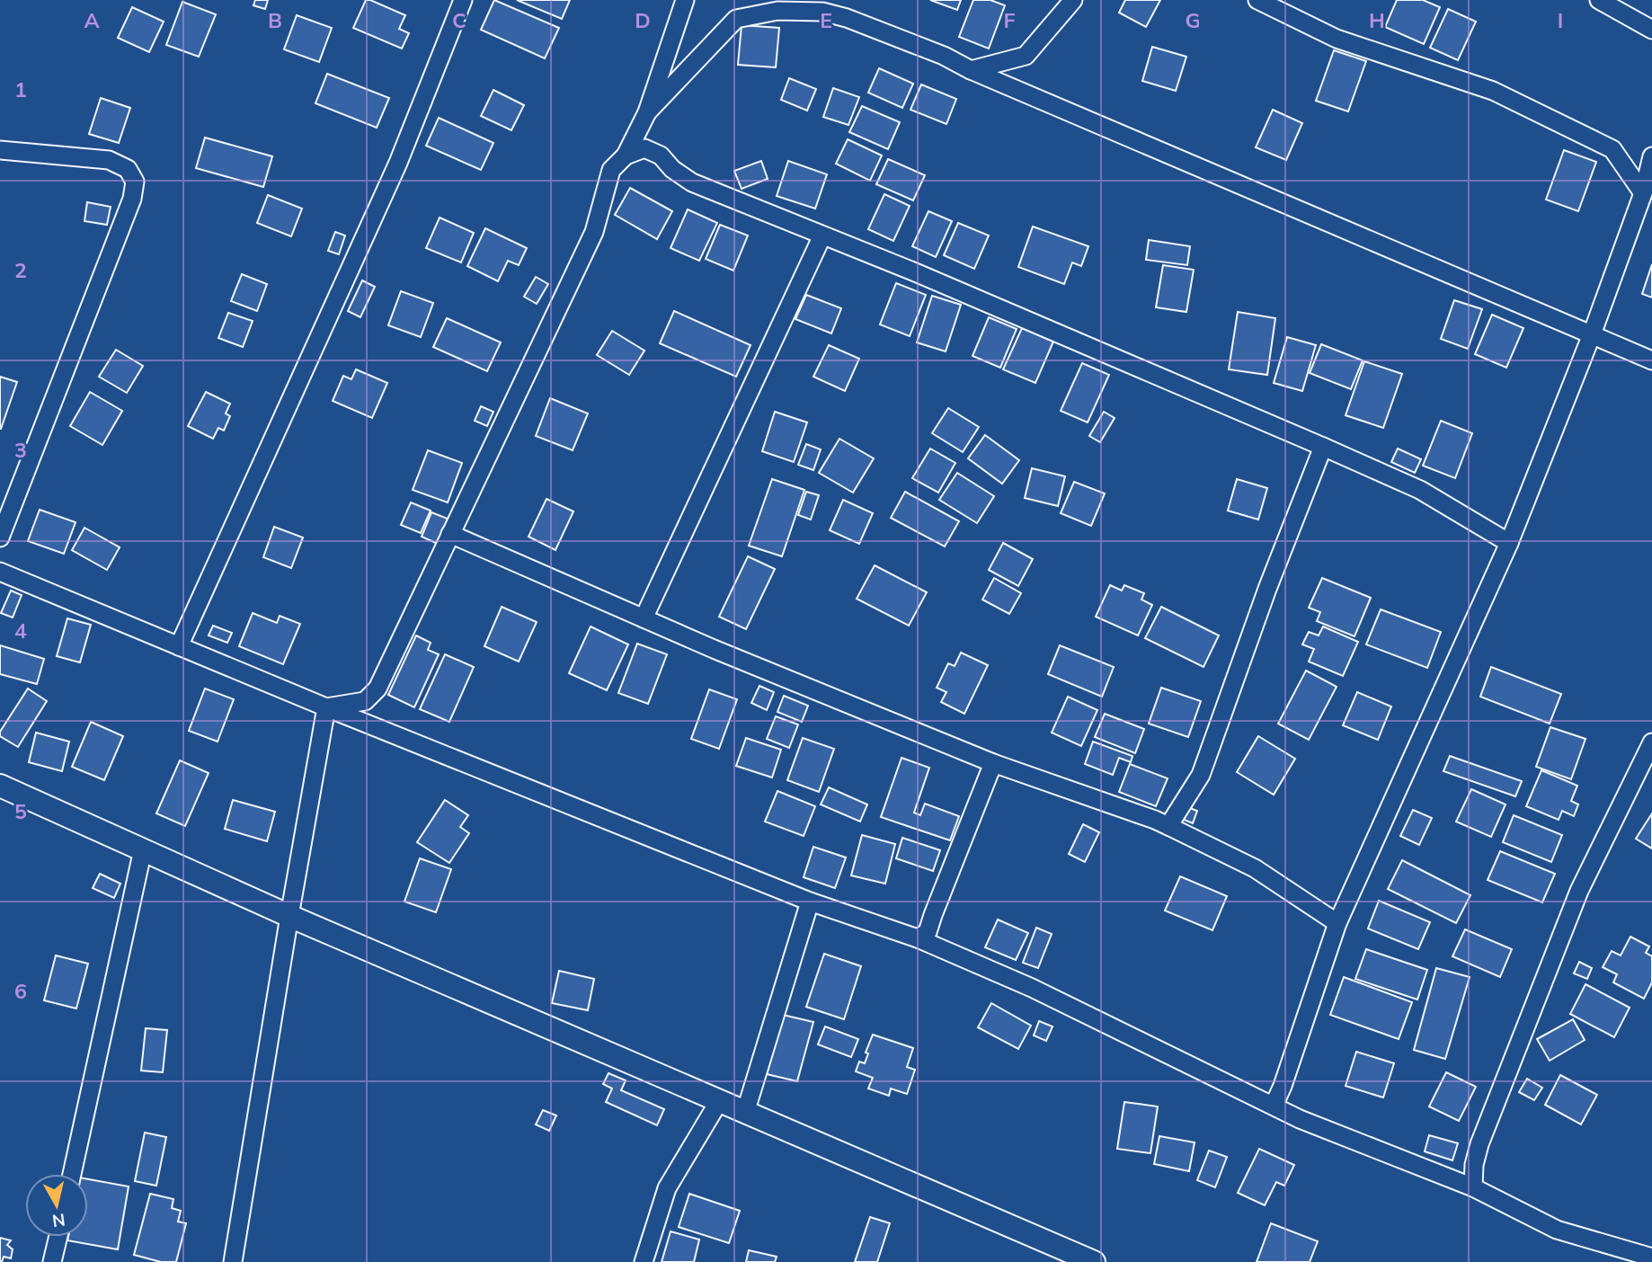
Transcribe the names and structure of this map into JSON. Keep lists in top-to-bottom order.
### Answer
{
  "north": "bottom",
  "grid": {
    "columns": [
      "A",
      "B",
      "C",
      "D",
      "E",
      "F",
      "G",
      "H",
      "I"
    ],
    "rows": [
      "1",
      "2",
      "3",
      "4",
      "5",
      "6"
    ]
  }
}
